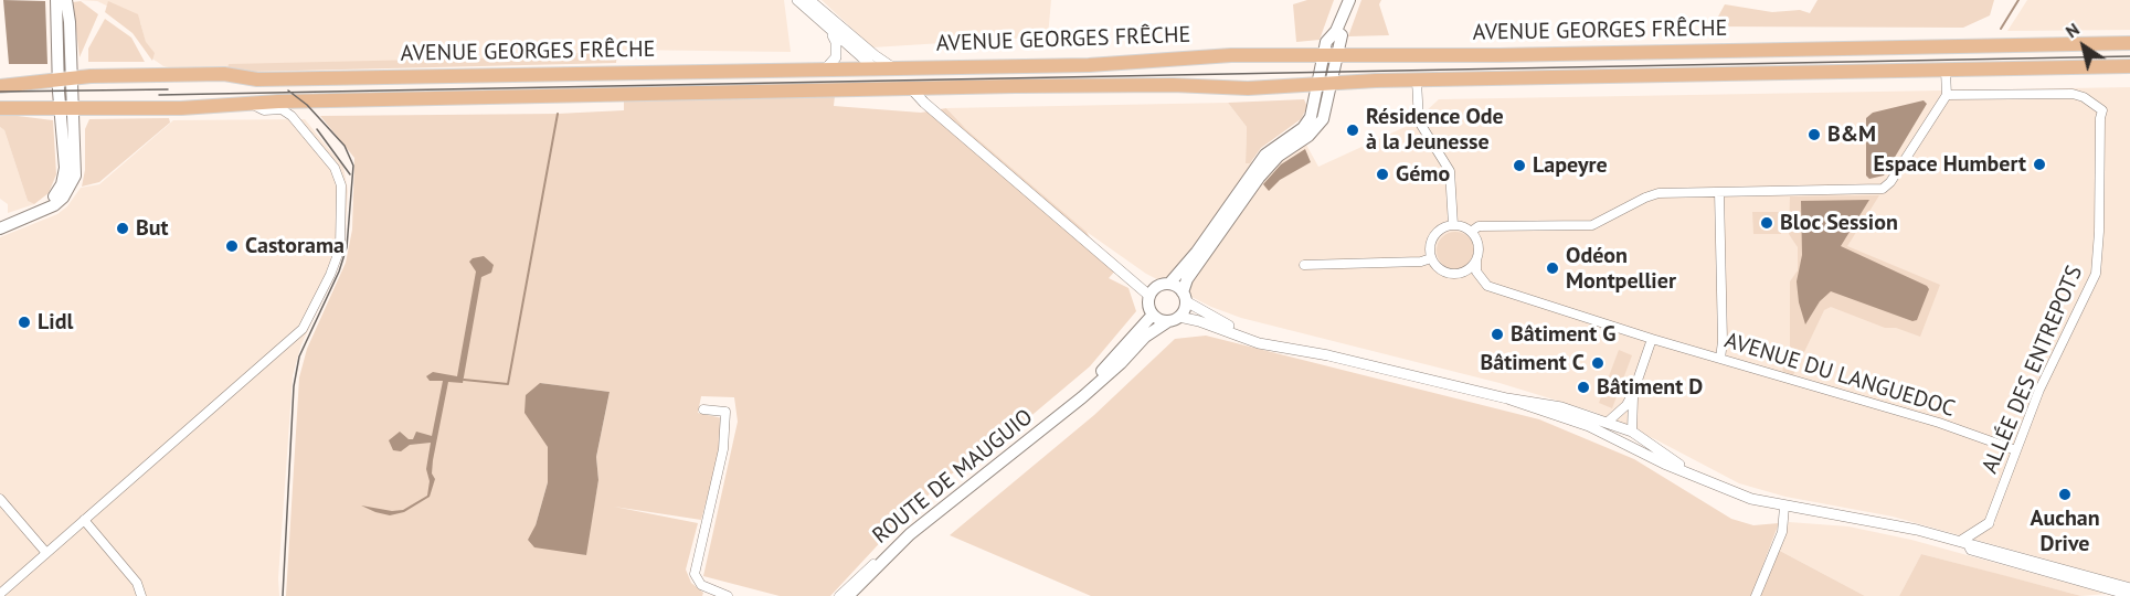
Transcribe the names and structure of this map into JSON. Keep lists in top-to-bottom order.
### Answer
{
  "streets": {
    "main road": ["AVENUE GEORGES FRÊCHE", "ROUTE DE MAUGUIO"],
    "street": ["ALLÉE DES ENTREPOTS", "AVENUE DU LANGUEDOC"]
  },
  "crossings": [
    ["ALLÉE DES ENTREPOTS", "AVENUE DU LANGUEDOC"]
  ],
  "places": [
    "Résidence Ode à la Jeunesse",
    "B&M",
    "Espace Humbert",
    "Lapeyre",
    "Gémo",
    "Bloc Session",
    "But",
    "Castorama",
    "Odéon Montpellier",
    "Lidl",
    "Bâtiment G",
    "Bâtiment C",
    "Bâtiment D",
    "Auchan Drive"
  ],
  "north": "top left"
}
